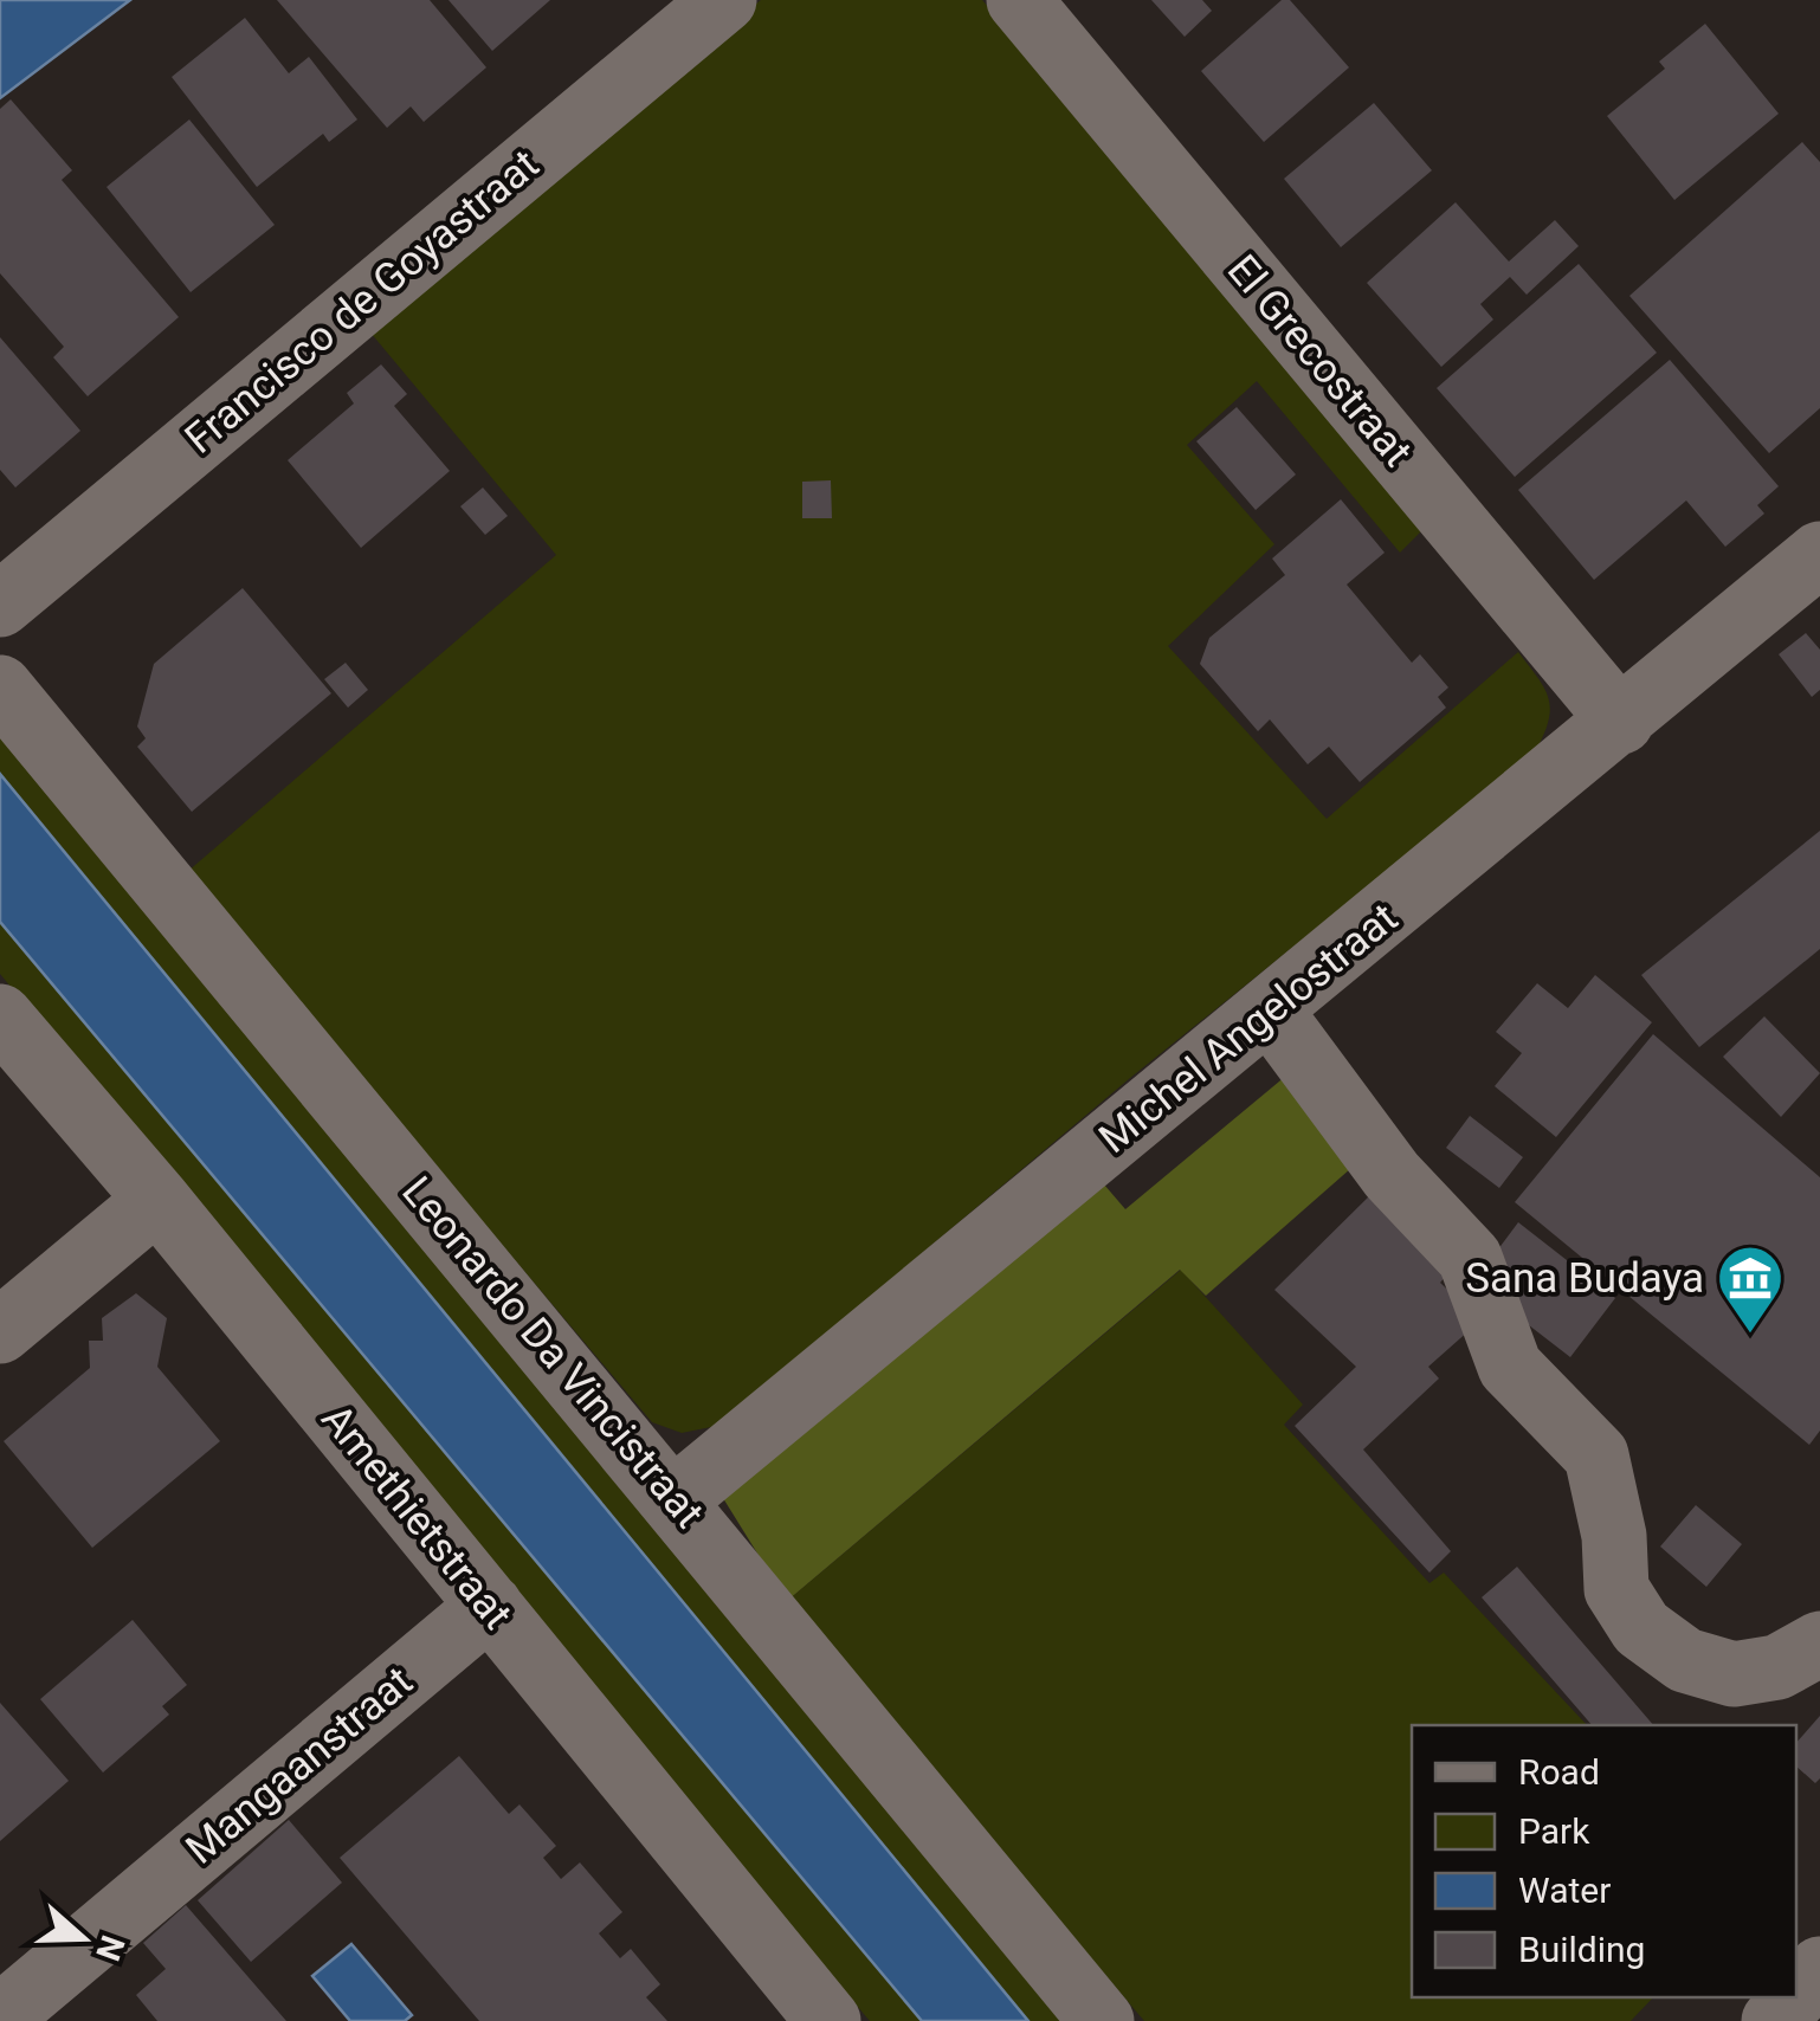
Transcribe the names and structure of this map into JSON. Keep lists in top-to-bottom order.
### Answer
{
  "streets": {
    "street": [
      "Francisco de Goyastraat",
      "El Grecostraat",
      "Michel Angelostraat",
      "Leonardo Da Vincistraat",
      "Amethietstraat",
      "Mangaanstraat"
    ]
  },
  "crossings": [
    ["El Grecostraat", "Michel Angelostraat"],
    ["Michel Angelostraat", "Leonardo Da Vincistraat"],
    ["Amethietstraat", "Mangaanstraat"]
  ],
  "places": {
    "museum": ["Sana Budaya"]
  },
  "legend": [
    "Road",
    "Park",
    "Water",
    "Building"
  ],
  "north": "right"
}
